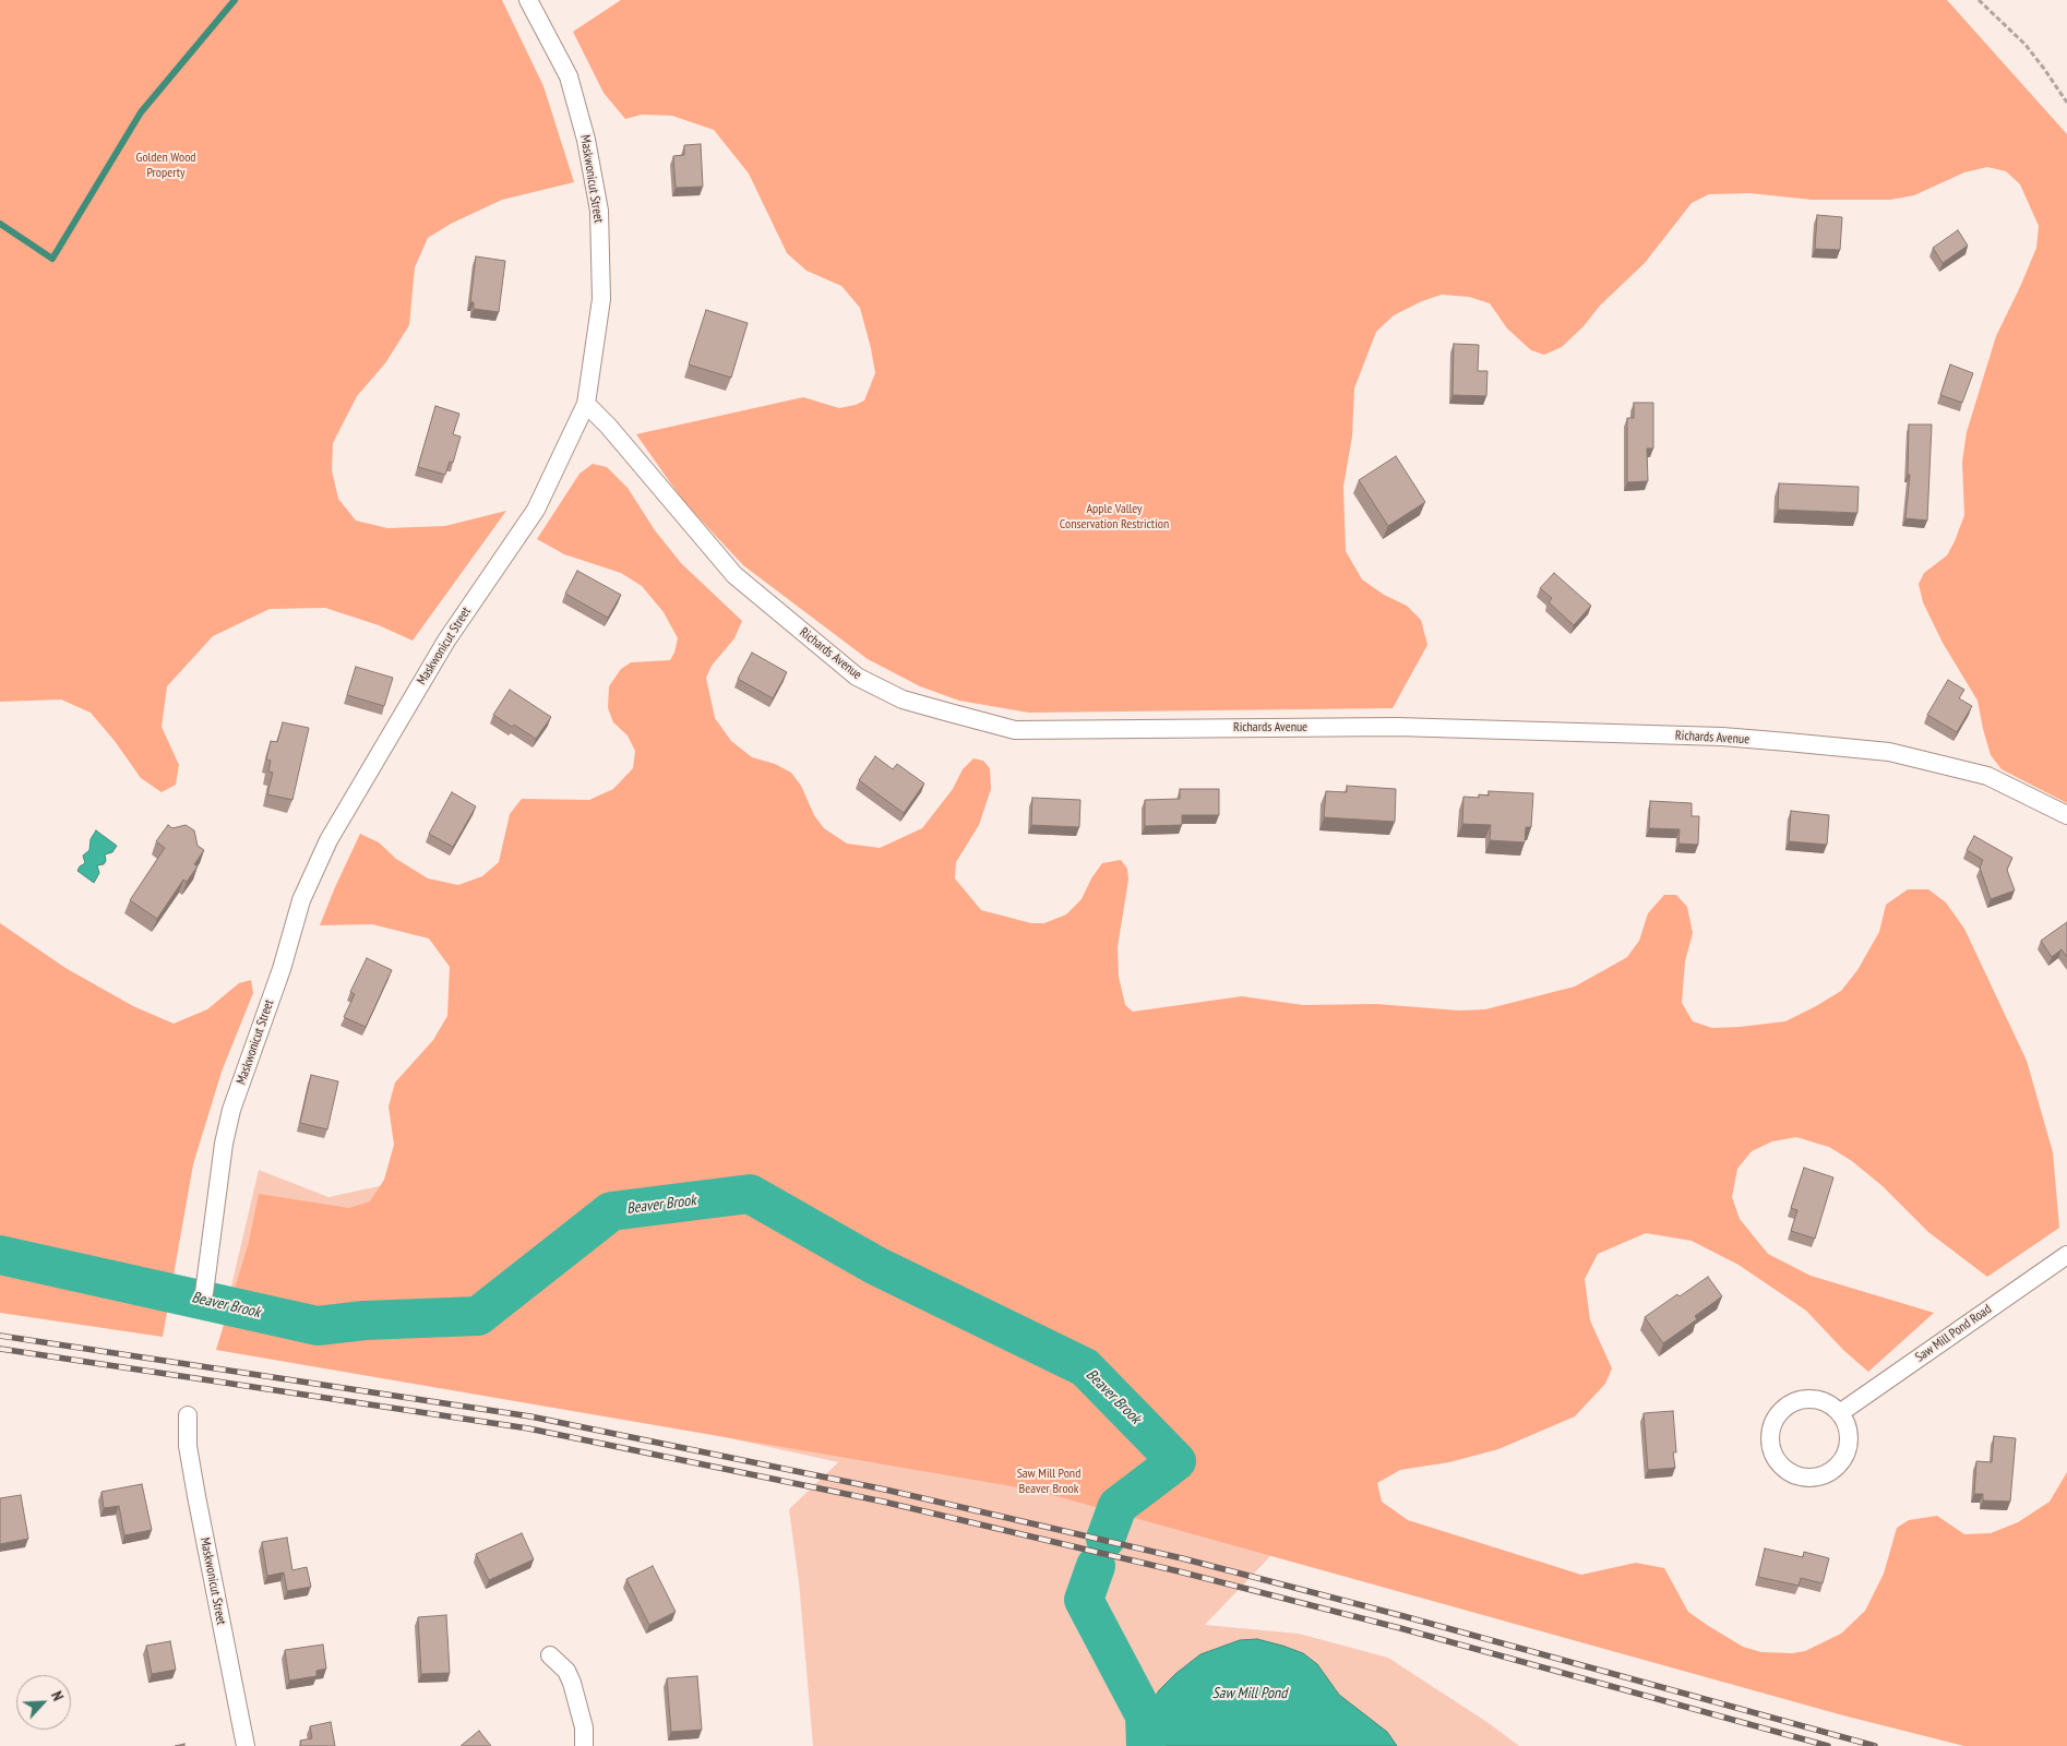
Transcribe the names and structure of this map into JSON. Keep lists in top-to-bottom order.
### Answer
{
  "streets": {
    "street": ["Maskwonicut Street", "Richards Avenue", "Saw Mill Pond Road"]
  },
  "crossings": [
    ["Maskwonicut Street", "Richards Avenue"]
  ],
  "water": ["Beaver Brook", "Saw Mill Pond"],
  "parks": ["Golden Wood Property", "Apple Valley Conservation Restriction", "Saw Mill Pond Beaver Brook"],
  "north": "top right"
}
